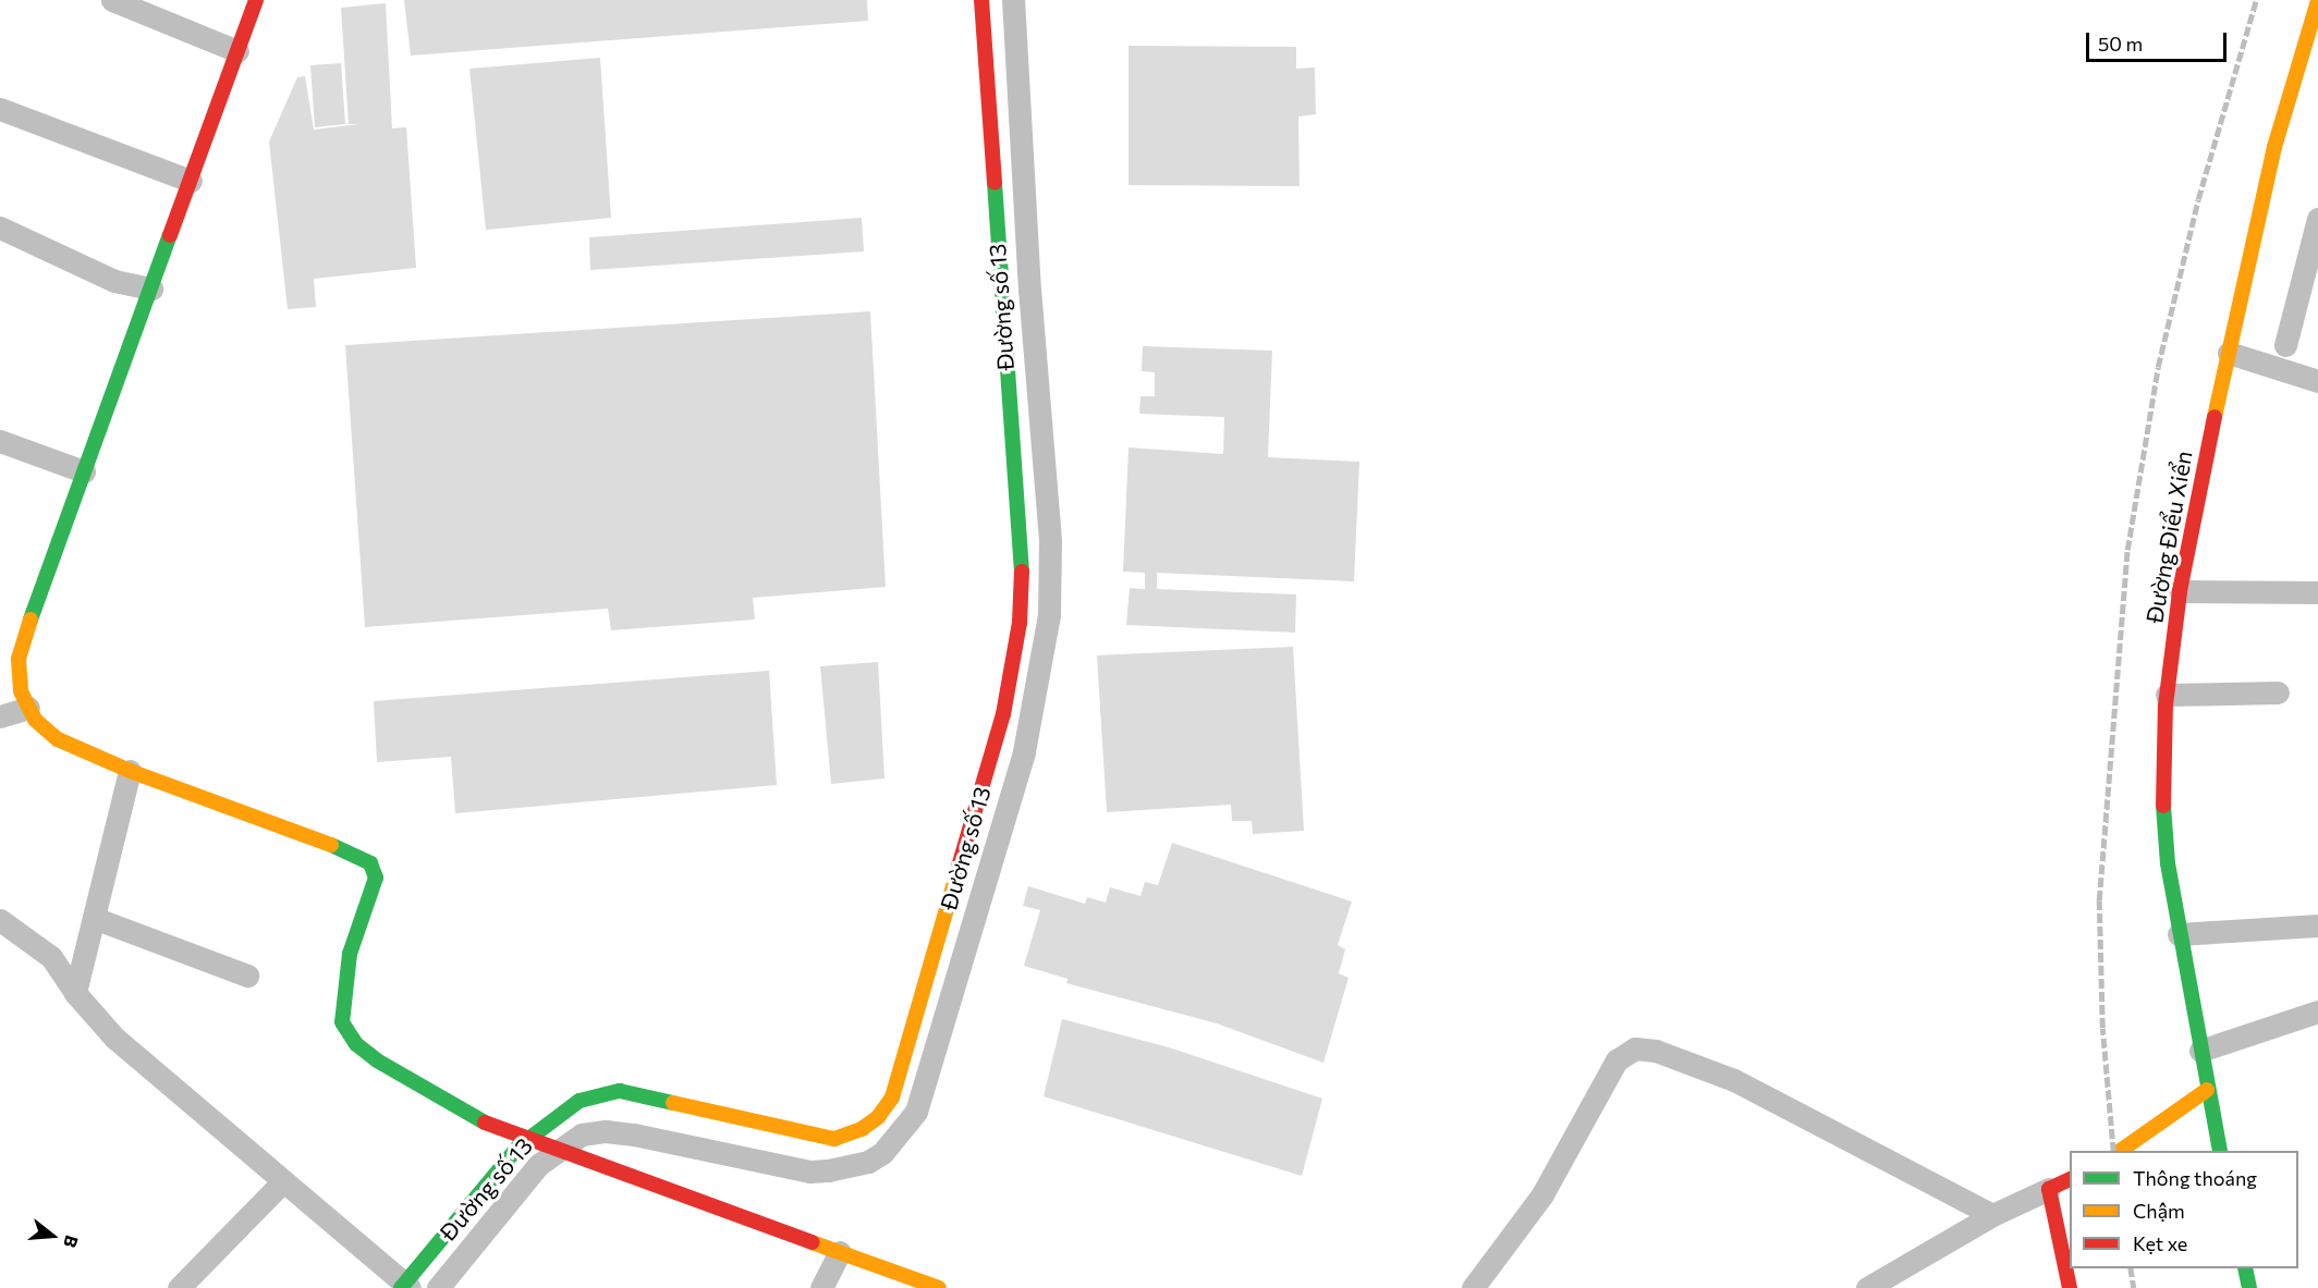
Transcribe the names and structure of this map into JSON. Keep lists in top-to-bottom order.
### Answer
{
  "streets": {
    "street": ["Đường số 13", "Đường Điểu Xiển"]
  },
  "legend": ["Thông thoáng", "Chậm", "Kẹt xe"],
  "scale_bar": "50 m",
  "north": "right"
}
